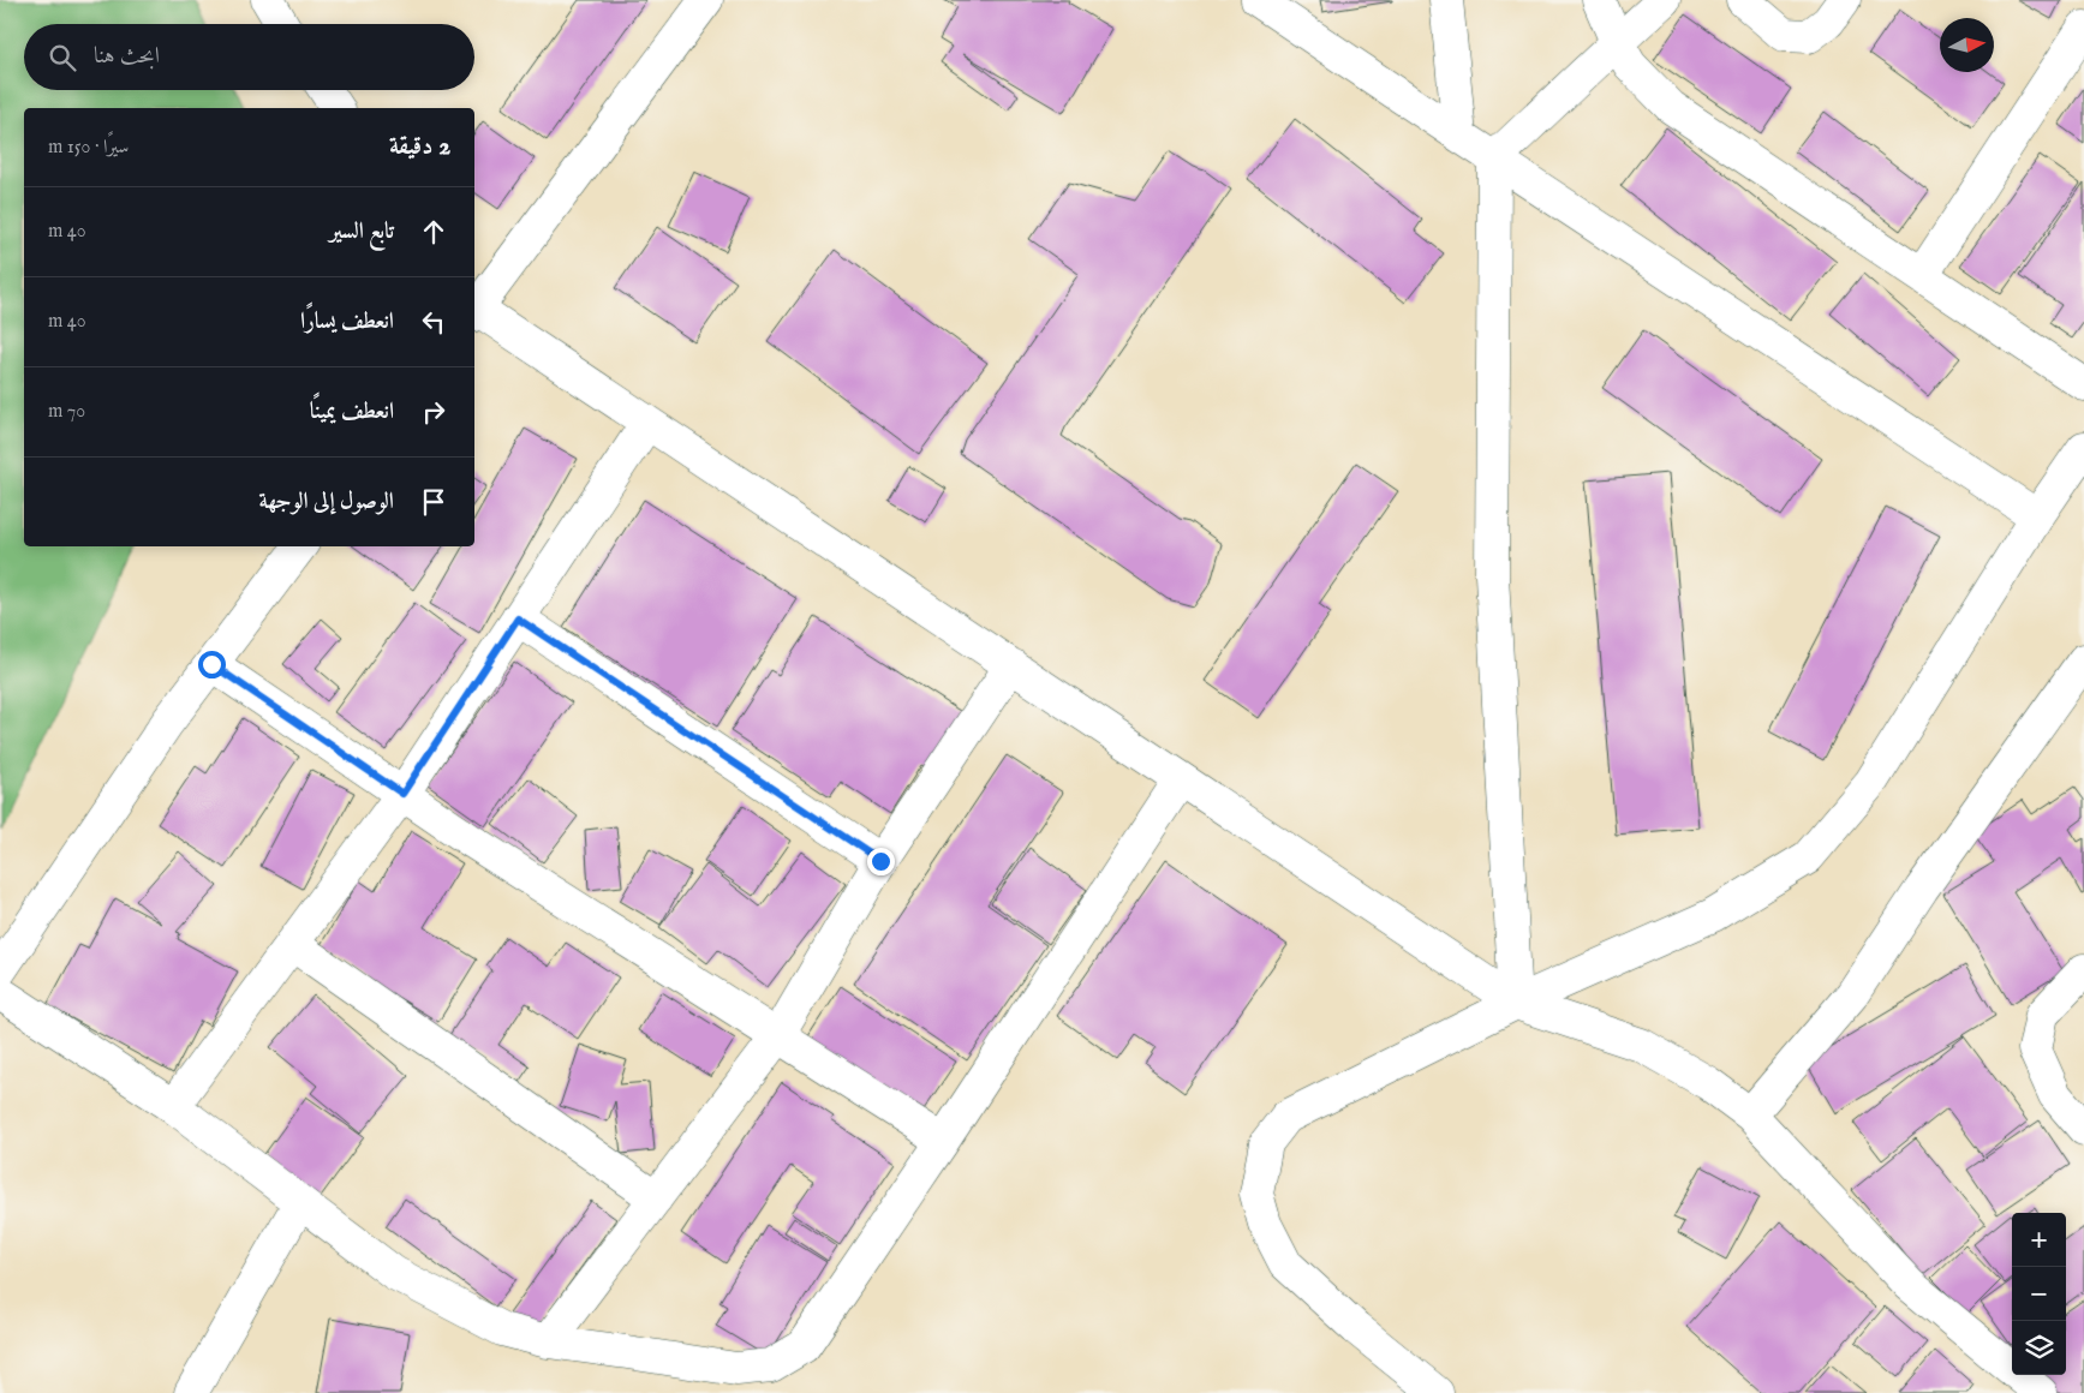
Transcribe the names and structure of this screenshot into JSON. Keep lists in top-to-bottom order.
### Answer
{
  "north": "right",
  "page": {
    "search": "ابحث هنا",
    "heading": ["2 دقيقة", "سيرًا · 150 m"],
    "list": [
      ["تابع السير", "40 m"],
      ["انعطف يسارًا", "40 m"],
      ["انعطف يمينًا", "70 m"],
      "الوصول إلى الوجهة"
    ],
    "map_buttons": ["+", "−"]
  }
}
